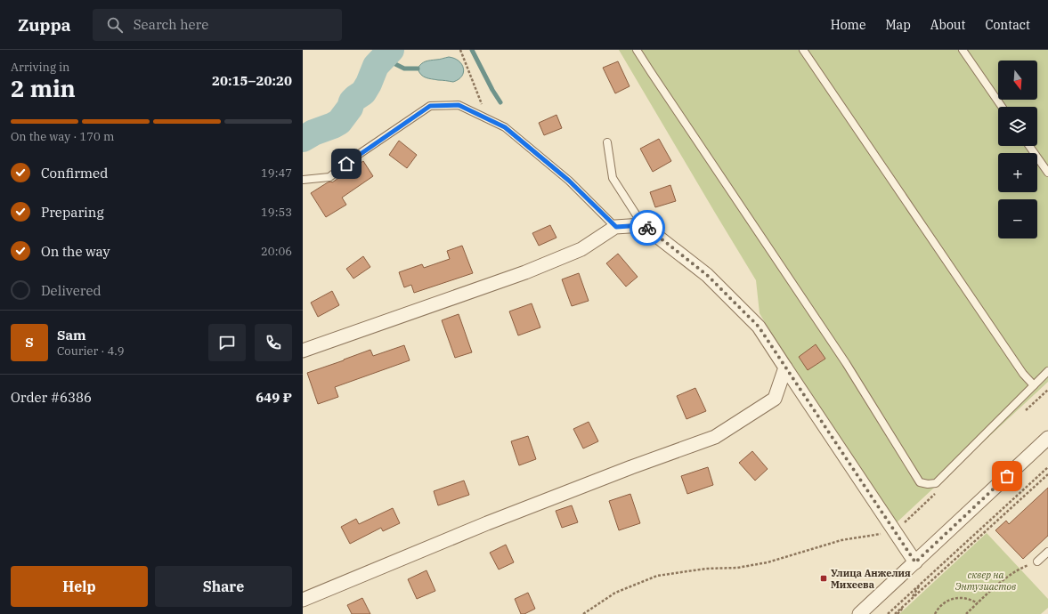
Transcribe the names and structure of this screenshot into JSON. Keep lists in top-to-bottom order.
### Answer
{
  "parks": ["сквер на Энтузиастов"],
  "places": {
    "transit": ["Улица Анжелия Михеева"]
  },
  "north": "bottom",
  "page": {
    "header": "Zuppa",
    "search": "Search here",
    "nav": [
      "Home",
      "Map",
      "About",
      "Contact"
    ],
    "heading": ["2 min", "Arriving in", "20:15–20:20"],
    "panel": [
      "Sam",
      "Courier · 4.9",
      "Order #6386",
      "649 ₽"
    ],
    "map_buttons": ["+", "−"],
    "bar": "On the way · 170 m",
    "list": [
      ["Confirmed", "19:47"],
      ["Preparing", "19:53"],
      ["On the way", "20:06"],
      "Delivered"
    ],
    "round": "S",
    "buttons": ["Help", "Share"]
  }
}
